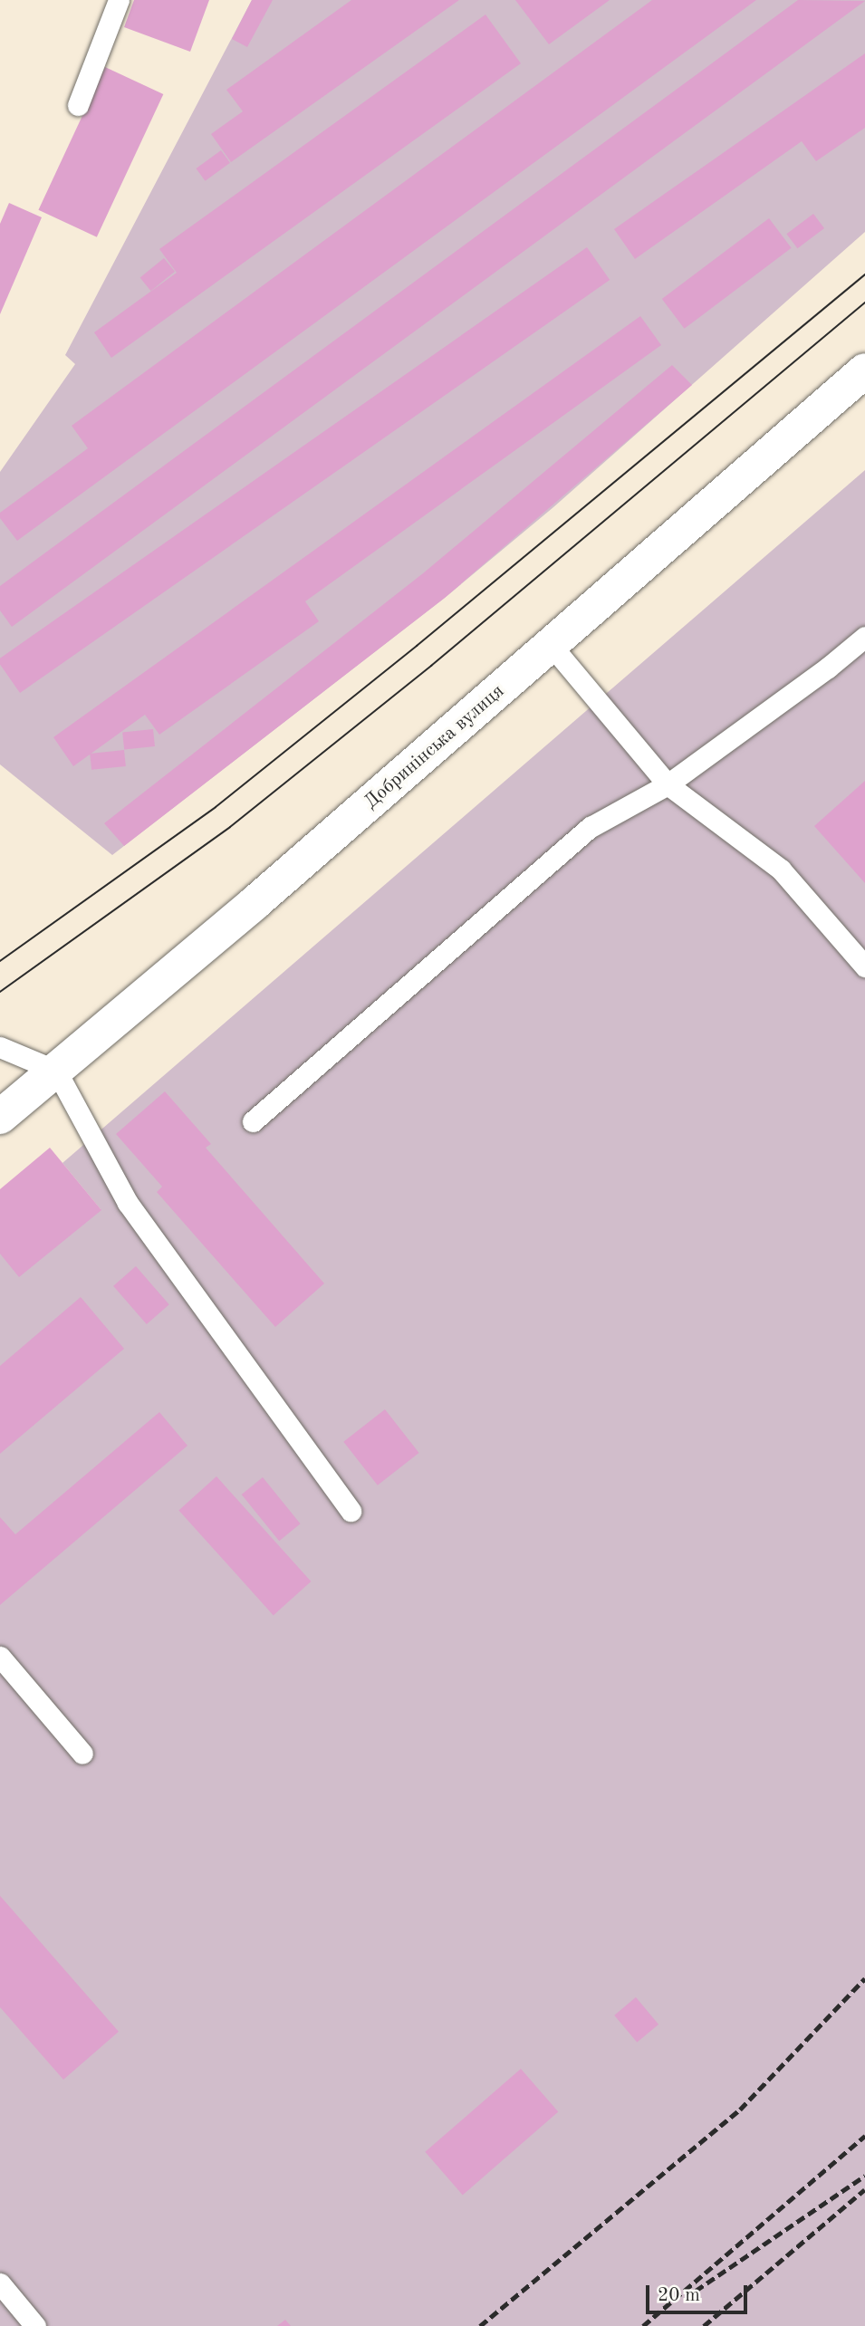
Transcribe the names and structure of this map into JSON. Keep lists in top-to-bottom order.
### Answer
{
  "streets": {
    "street": ["Добринінська вулиця"]
  },
  "scale_bar": "20 m"
}
